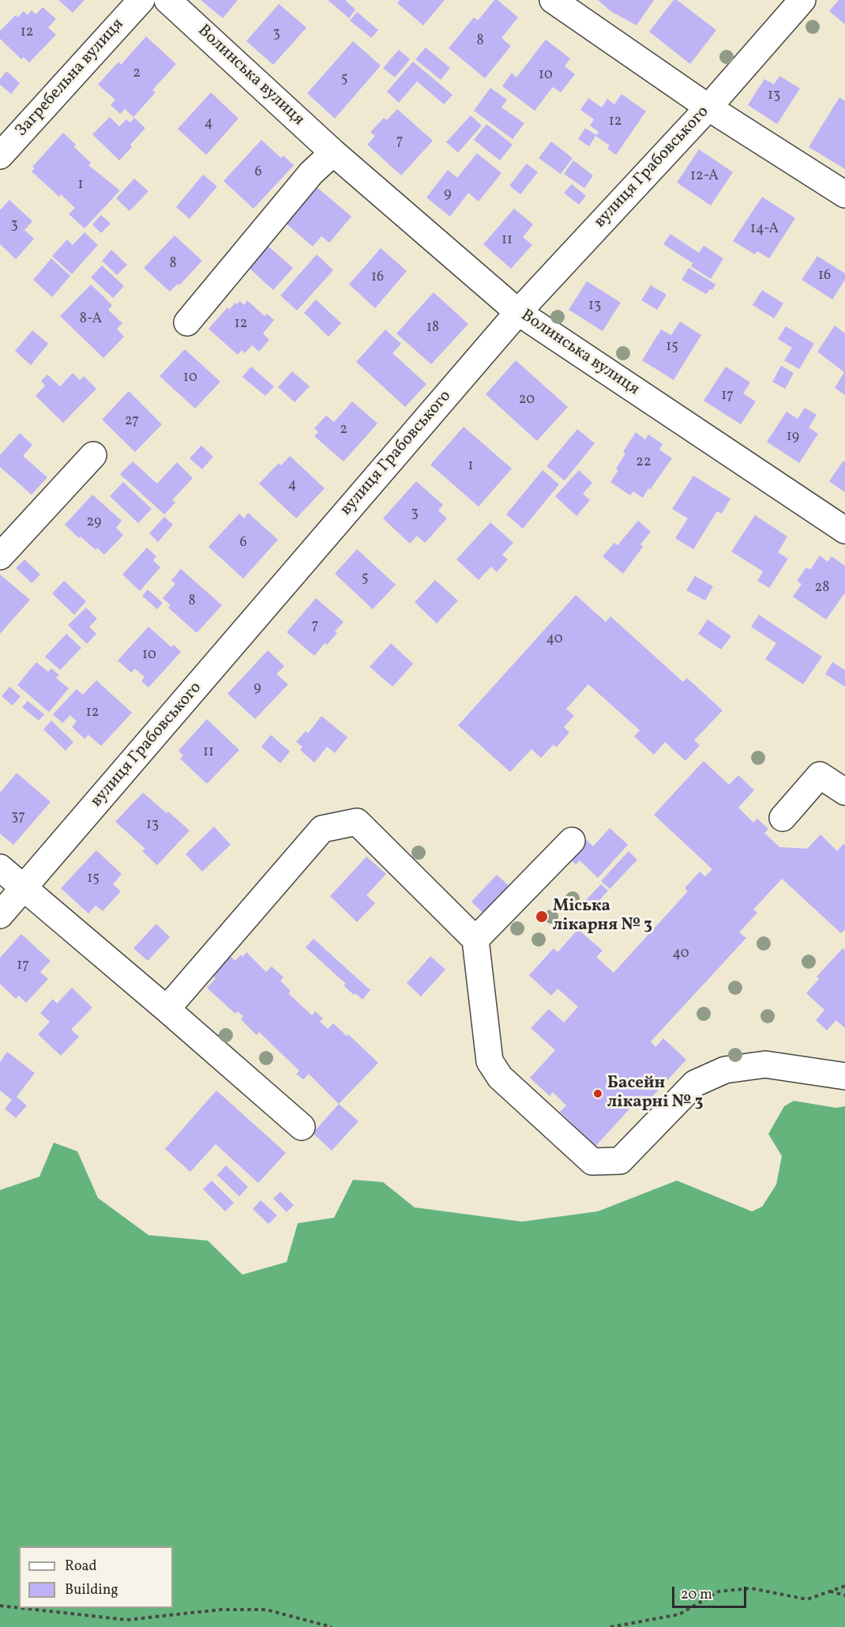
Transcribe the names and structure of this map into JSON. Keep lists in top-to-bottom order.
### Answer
{
  "streets": {
    "street": ["Волинська вулиця", "Загребельна вулиця", "вулиця Грабовського"]
  },
  "crossings": [
    ["Волинська вулиця", "вулиця Грабовського"]
  ],
  "places": ["Міська лікарня № 3", "Басейн лікарні № 3"],
  "house_numbers": [
    "12",
    "3",
    "8",
    "2",
    "10",
    "5",
    "13",
    "12",
    "4",
    "7",
    "6",
    "12-А",
    "1",
    "9",
    "3",
    "14-А",
    "11",
    "8",
    "16",
    "16",
    "13",
    "8-А",
    "12",
    "18",
    "15",
    "10",
    "17",
    "20",
    "27",
    "2",
    "19",
    "22",
    "1",
    "4",
    "3",
    "29",
    "6",
    "5",
    "28",
    "8",
    "7",
    "40",
    "10",
    "9",
    "12",
    "11",
    "37",
    "13",
    "15",
    "40",
    "17"
  ],
  "legend": ["Road", "Building"],
  "scale_bar": "20 m"
}
